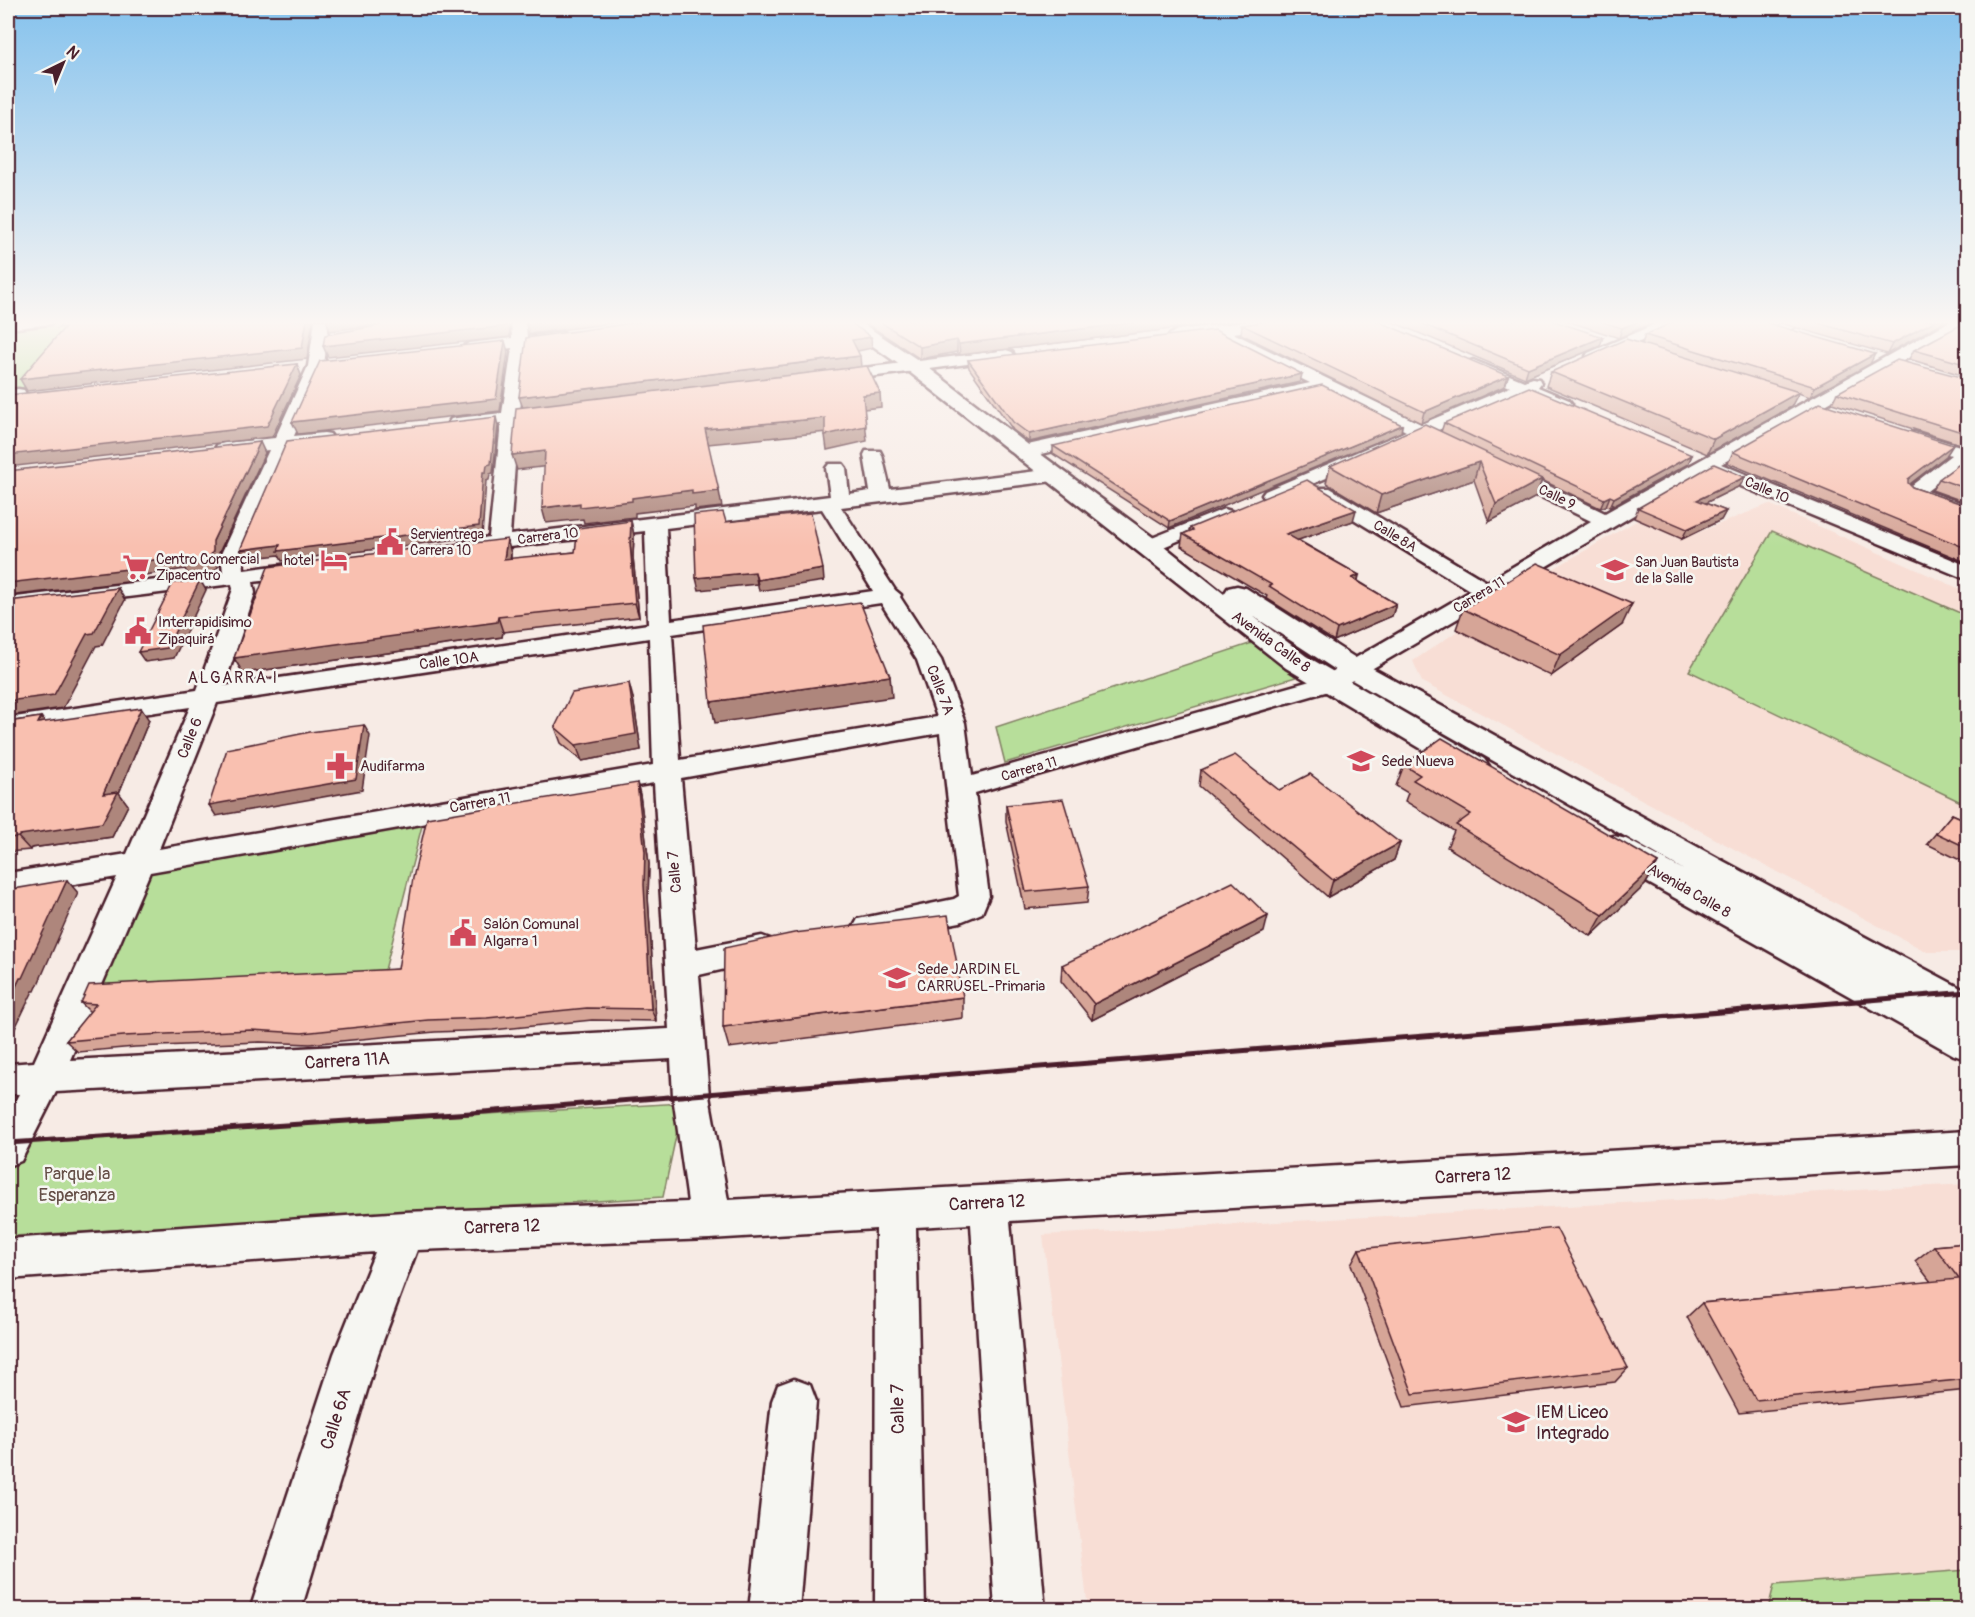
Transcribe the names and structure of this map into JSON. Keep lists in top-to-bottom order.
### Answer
{
  "streets": {
    "main road": ["Avenida Calle 8"],
    "street": [
      "Calle 10",
      "Calle 9",
      "Carrera 10",
      "Calle 8A",
      "Carrera 11",
      "Calle 10A",
      "Calle 7A",
      "Calle 6",
      "Calle 7",
      "Carrera 11A",
      "Carrera 12",
      "Calle 6A"
    ]
  },
  "crossings": [
    ["Calle 10", "Carrera 11"],
    ["Calle 9", "Carrera 11"],
    ["Carrera 10", "Avenida Calle 8"],
    ["Carrera 10", "Calle 7A"],
    ["Carrera 10", "Calle 7"],
    ["Calle 8A", "Carrera 11"],
    ["Carrera 11", "Avenida Calle 8"],
    ["Carrera 11", "Calle 7A"],
    ["Carrera 11", "Calle 6"],
    ["Carrera 11", "Calle 7"],
    ["Calle 10A", "Calle 7A"],
    ["Calle 10A", "Calle 6"],
    ["Calle 10A", "Calle 7"],
    ["Calle 6", "Carrera 11A"],
    ["Calle 7", "Carrera 11A"],
    ["Calle 7", "Carrera 12"],
    ["Carrera 12", "Calle 6A"]
  ],
  "districts": ["ALGARRA I"],
  "parks": ["Parque la Esperanza"],
  "places": {
    "public building": ["Servientrega Carrera 10", "Interrapidisimo Zipaquirá", "Salón Comunal Algarra 1"],
    "hotel": ["hotel"],
    "supermarket": ["Centro Comercial Zipacentro"],
    "school or university": [
      "San Juan Bautista de la Salle",
      "Sede Nueva",
      "Sede JARDIN EL CARRUSEL-Primaria",
      "IEM Liceo Integrado"
    ],
    "pharmacy": ["Audifarma"]
  },
  "north": "top right"
}
